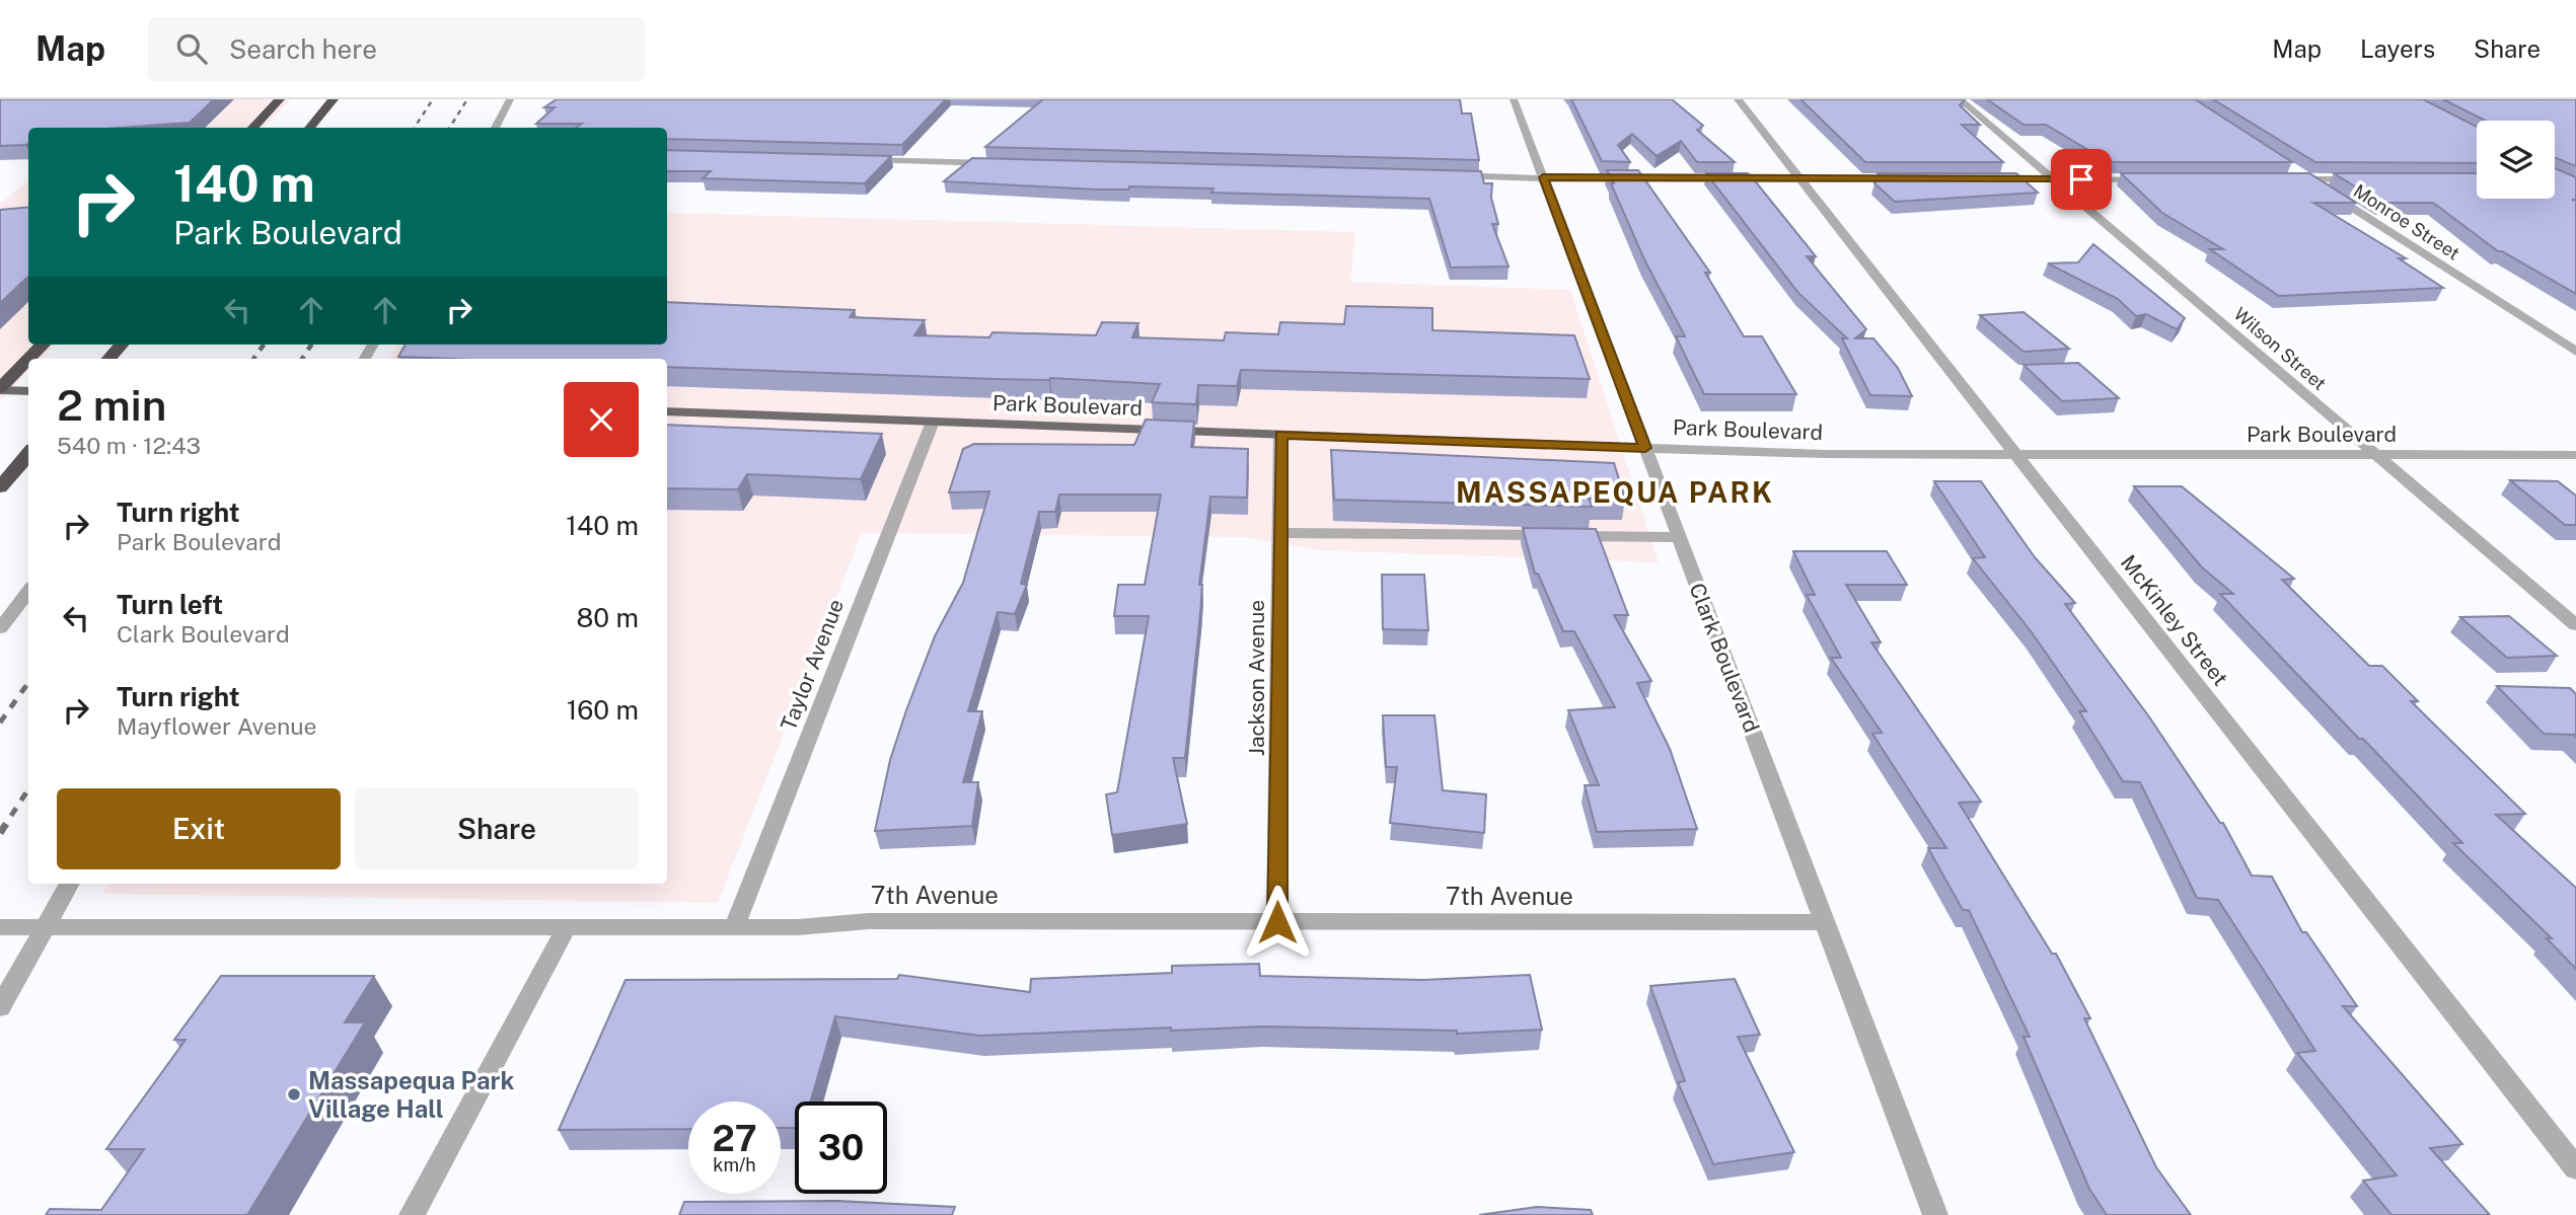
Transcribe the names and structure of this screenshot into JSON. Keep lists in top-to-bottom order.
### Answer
{
  "streets": {
    "main road": ["Park Boulevard"],
    "street": [
      "Monroe Street",
      "Wilson Street",
      "McKinley Street",
      "Clark Boulevard",
      "Taylor Avenue",
      "Jackson Avenue",
      "7th Avenue"
    ]
  },
  "crossings": [
    ["Wilson Street", "Park Boulevard"],
    ["Park Boulevard", "McKinley Street"],
    ["Park Boulevard", "Clark Boulevard"],
    ["Park Boulevard", "Taylor Avenue"],
    ["Park Boulevard", "Jackson Avenue"],
    ["Clark Boulevard", "7th Avenue"],
    ["Taylor Avenue", "7th Avenue"],
    ["Jackson Avenue", "7th Avenue"]
  ],
  "districts": ["MASSAPEQUA PARK"],
  "places": ["Massapequa Park Village Hall"],
  "page": {
    "header": "Map",
    "search": "Search here",
    "nav": ["Map", "Layers", "Share"],
    "turn": ["140 m", "Park Boulevard"],
    "heading": ["2 min", "540 m · 12:43"],
    "list": [
      {
        "name": "Turn right",
        "note": "Park Boulevard",
        "value": "140 m"
      },
      {
        "name": "Turn left",
        "note": "Clark Boulevard",
        "value": "80 m"
      },
      {
        "name": "Turn right",
        "note": "Mayflower Avenue",
        "value": "160 m"
      }
    ],
    "buttons": ["Exit", "Share"],
    "speed": "27 km/h",
    "limit": "30"
  }
}
